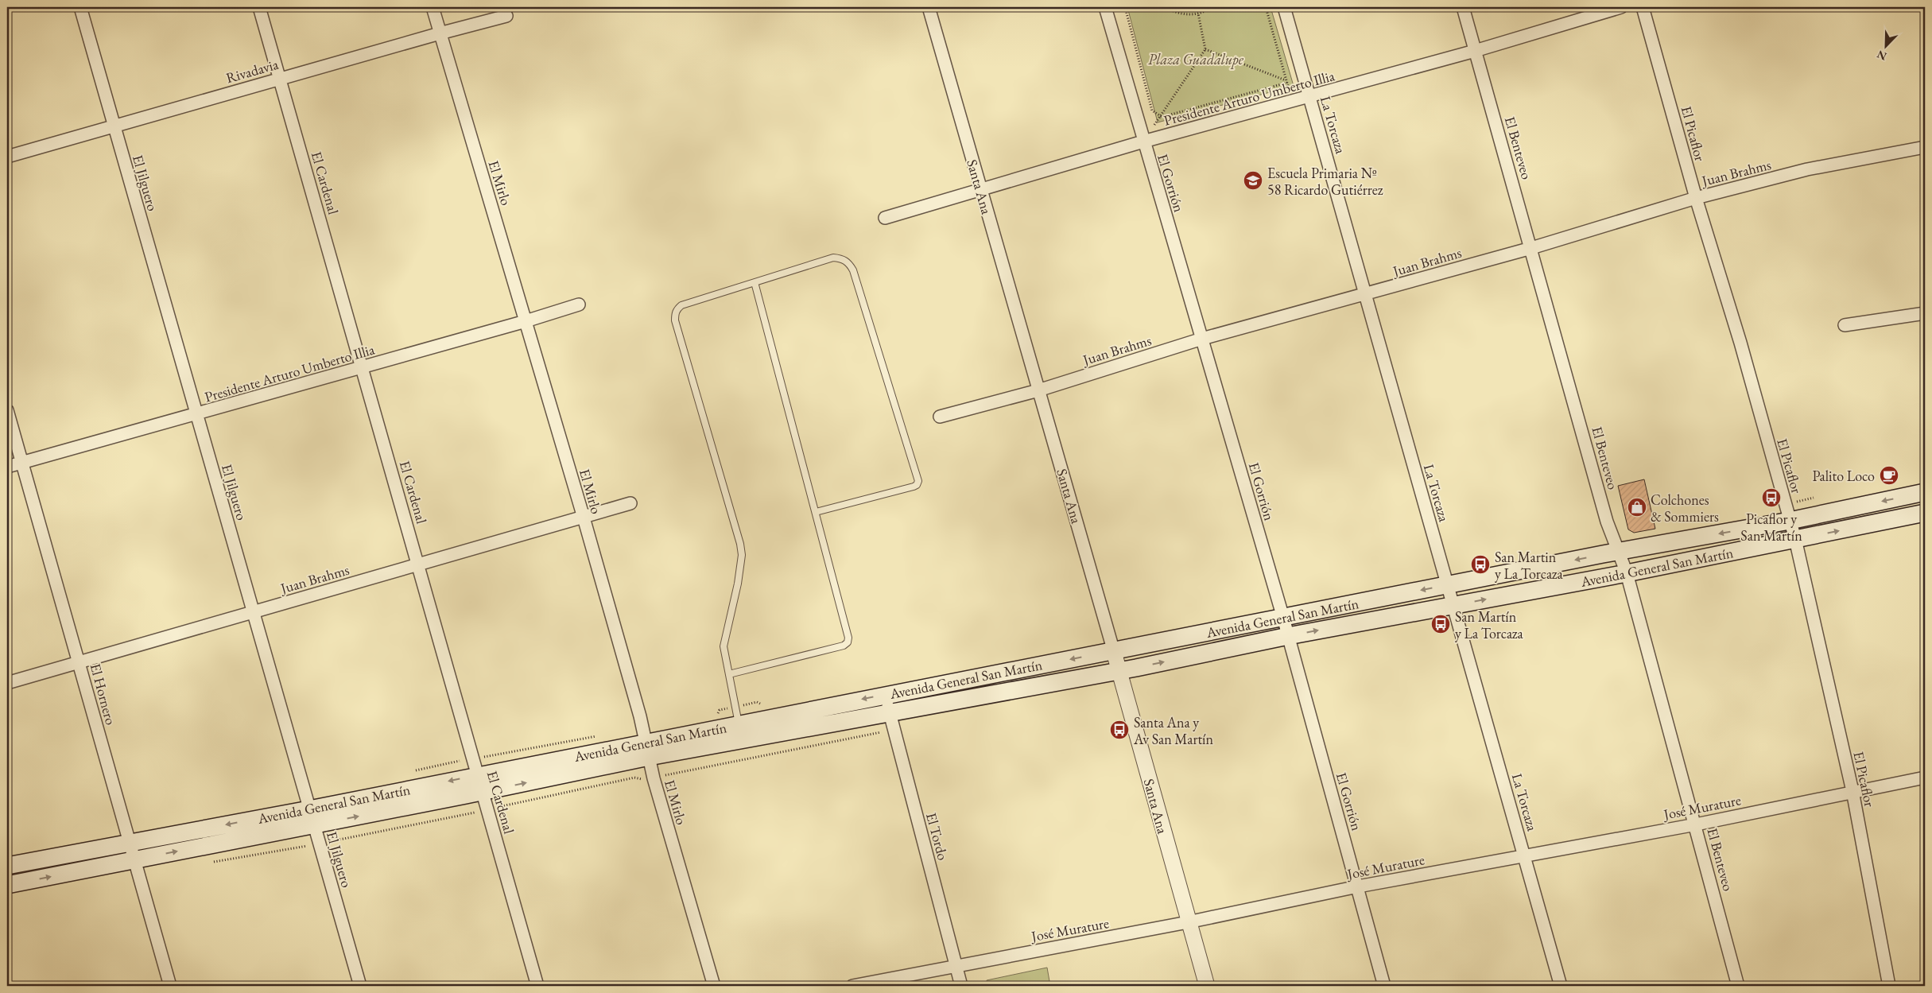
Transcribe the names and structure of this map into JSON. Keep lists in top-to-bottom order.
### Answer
{
  "streets": {
    "main road": ["Avenida General San Martín"],
    "street": [
      "Rivadavia",
      "Presidente Arturo Umberto Illia",
      "La Torcaza",
      "El Picaflor",
      "El Benteveo",
      "Juan Brahms",
      "El Jilguero",
      "El Cardenal",
      "El Mirlo",
      "El Gorrión",
      "Santa Ana",
      "El Hornero",
      "José Murature",
      "El Tordo"
    ]
  },
  "crossings": [
    ["Rivadavia", "El Jilguero"],
    ["Rivadavia", "El Cardenal"],
    ["Rivadavia", "El Mirlo"],
    ["Presidente Arturo Umberto Illia", "La Torcaza"],
    ["Presidente Arturo Umberto Illia", "El Benteveo"],
    ["Presidente Arturo Umberto Illia", "El Jilguero"],
    ["Presidente Arturo Umberto Illia", "El Cardenal"],
    ["Presidente Arturo Umberto Illia", "El Mirlo"],
    ["Presidente Arturo Umberto Illia", "El Gorrión"],
    ["Presidente Arturo Umberto Illia", "Santa Ana"],
    ["Presidente Arturo Umberto Illia", "El Hornero"],
    ["La Torcaza", "Juan Brahms"],
    ["La Torcaza", "Avenida General San Martín"],
    ["La Torcaza", "José Murature"],
    ["El Picaflor", "Juan Brahms"],
    ["El Picaflor", "Avenida General San Martín"],
    ["El Picaflor", "José Murature"],
    ["El Benteveo", "Juan Brahms"],
    ["El Benteveo", "Avenida General San Martín"],
    ["El Benteveo", "José Murature"],
    ["Juan Brahms", "El Jilguero"],
    ["Juan Brahms", "El Cardenal"],
    ["Juan Brahms", "El Mirlo"],
    ["Juan Brahms", "El Gorrión"],
    ["Juan Brahms", "Santa Ana"],
    ["Juan Brahms", "El Hornero"],
    ["El Jilguero", "Avenida General San Martín"],
    ["El Cardenal", "Avenida General San Martín"],
    ["El Mirlo", "Avenida General San Martín"],
    ["El Gorrión", "Avenida General San Martín"],
    ["El Gorrión", "José Murature"],
    ["Santa Ana", "Avenida General San Martín"],
    ["Santa Ana", "José Murature"],
    ["Avenida General San Martín", "El Hornero"],
    ["Avenida General San Martín", "El Tordo"],
    ["José Murature", "El Tordo"]
  ],
  "parks": ["Plaza Guadalupe"],
  "places": {
    "school or university": ["Escuela Primaria Nº 58 Ricardo Gutiérrez"],
    "cafe": ["Palito Loco"],
    "bus stop": [
      "Picaflor y San Martín",
      "San Martin y La Torcaza",
      "San Martín y La Torcaza",
      "Santa Ana y Av San Martín"
    ],
    "shop": ["Colchones & Sommiers"]
  },
  "north": "bottom left"
}
